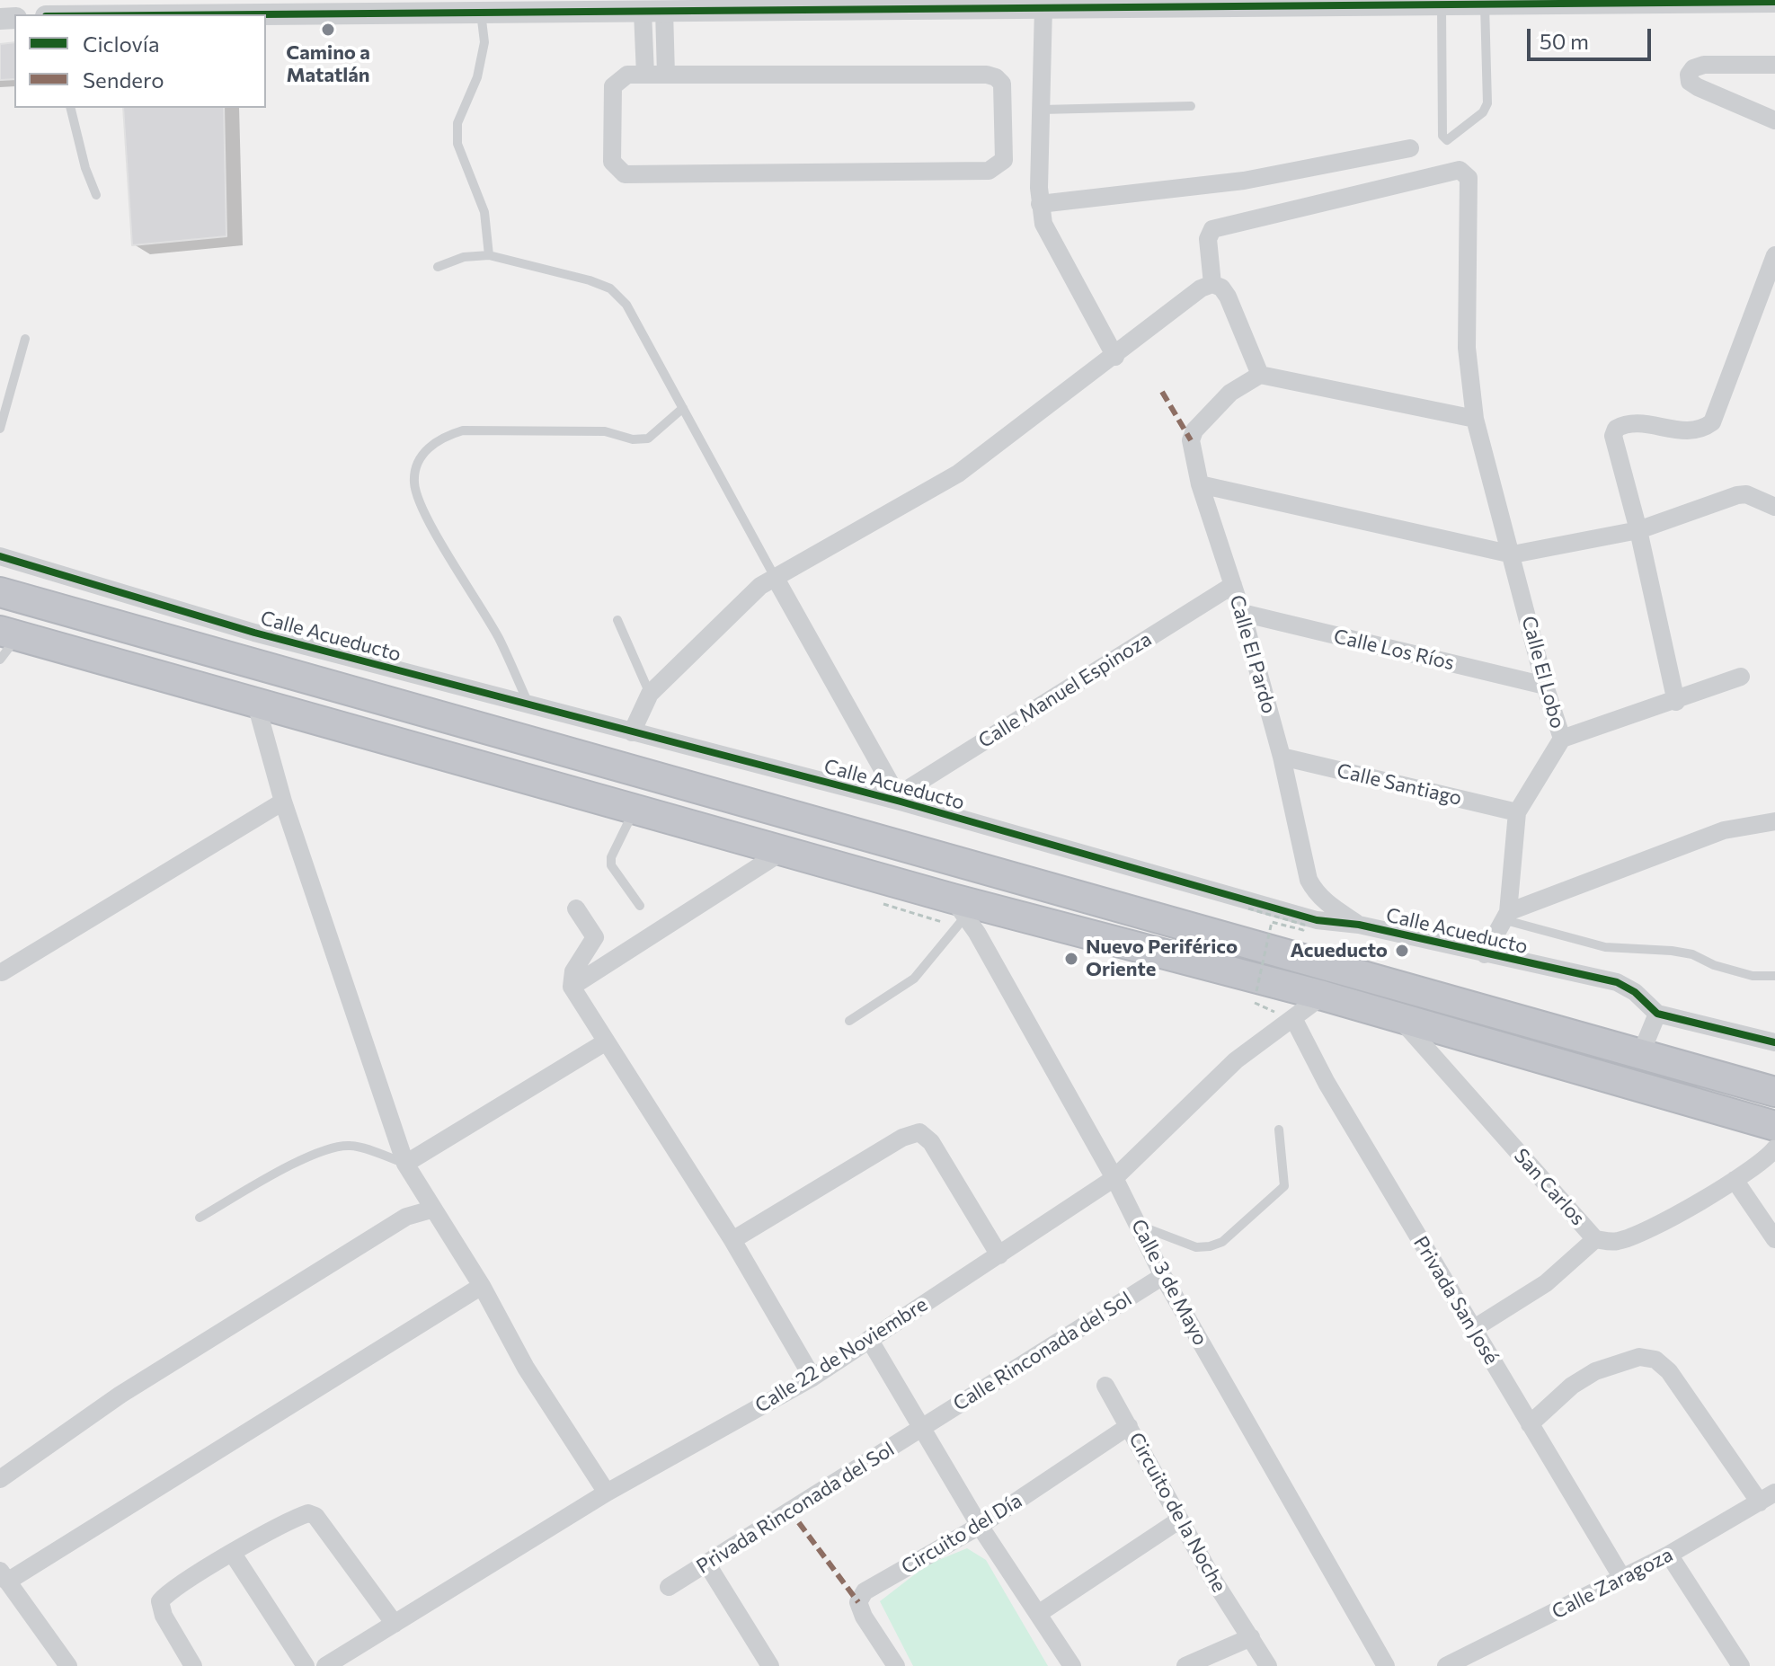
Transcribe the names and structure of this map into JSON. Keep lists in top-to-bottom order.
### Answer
{
  "streets": {
    "street": [
      "Calle Acueducto",
      "Calle Los Ríos",
      "Calle El Pardo",
      "Calle El Lobo",
      "Calle Manuel Espinoza",
      "Calle Santiago",
      "San Carlos",
      "Calle 3 de Mayo",
      "Privada San José",
      "Calle Rinconada del Sol",
      "Calle 22 de Noviembre",
      "Privada Rinconada del Sol",
      "Circuito de la Noche",
      "Circuito del Día",
      "Calle Zaragoza"
    ]
  },
  "crossings": [
    ["Calle Acueducto", "Calle El Pardo"],
    ["Calle Acueducto", "Calle El Lobo"],
    ["Calle Acueducto", "Calle Manuel Espinoza"],
    ["Calle Los Ríos", "Calle El Pardo"],
    ["Calle Los Ríos", "Calle El Lobo"],
    ["Calle El Pardo", "Calle Manuel Espinoza"],
    ["Calle El Pardo", "Calle Santiago"],
    ["Calle El Lobo", "Calle Santiago"],
    ["Calle 3 de Mayo", "Calle Rinconada del Sol"],
    ["Calle 3 de Mayo", "Calle 22 de Noviembre"],
    ["Privada San José", "Calle 22 de Noviembre"],
    ["Privada San José", "Calle Zaragoza"],
    ["Calle Rinconada del Sol", "Privada Rinconada del Sol"],
    ["Circuito de la Noche", "Circuito del Día"]
  ],
  "places": ["Camino a Matatlán", "Acueducto", "Nuevo Periférico Oriente"],
  "legend": ["Ciclovía", "Sendero"],
  "scale_bar": "50 m"
}
